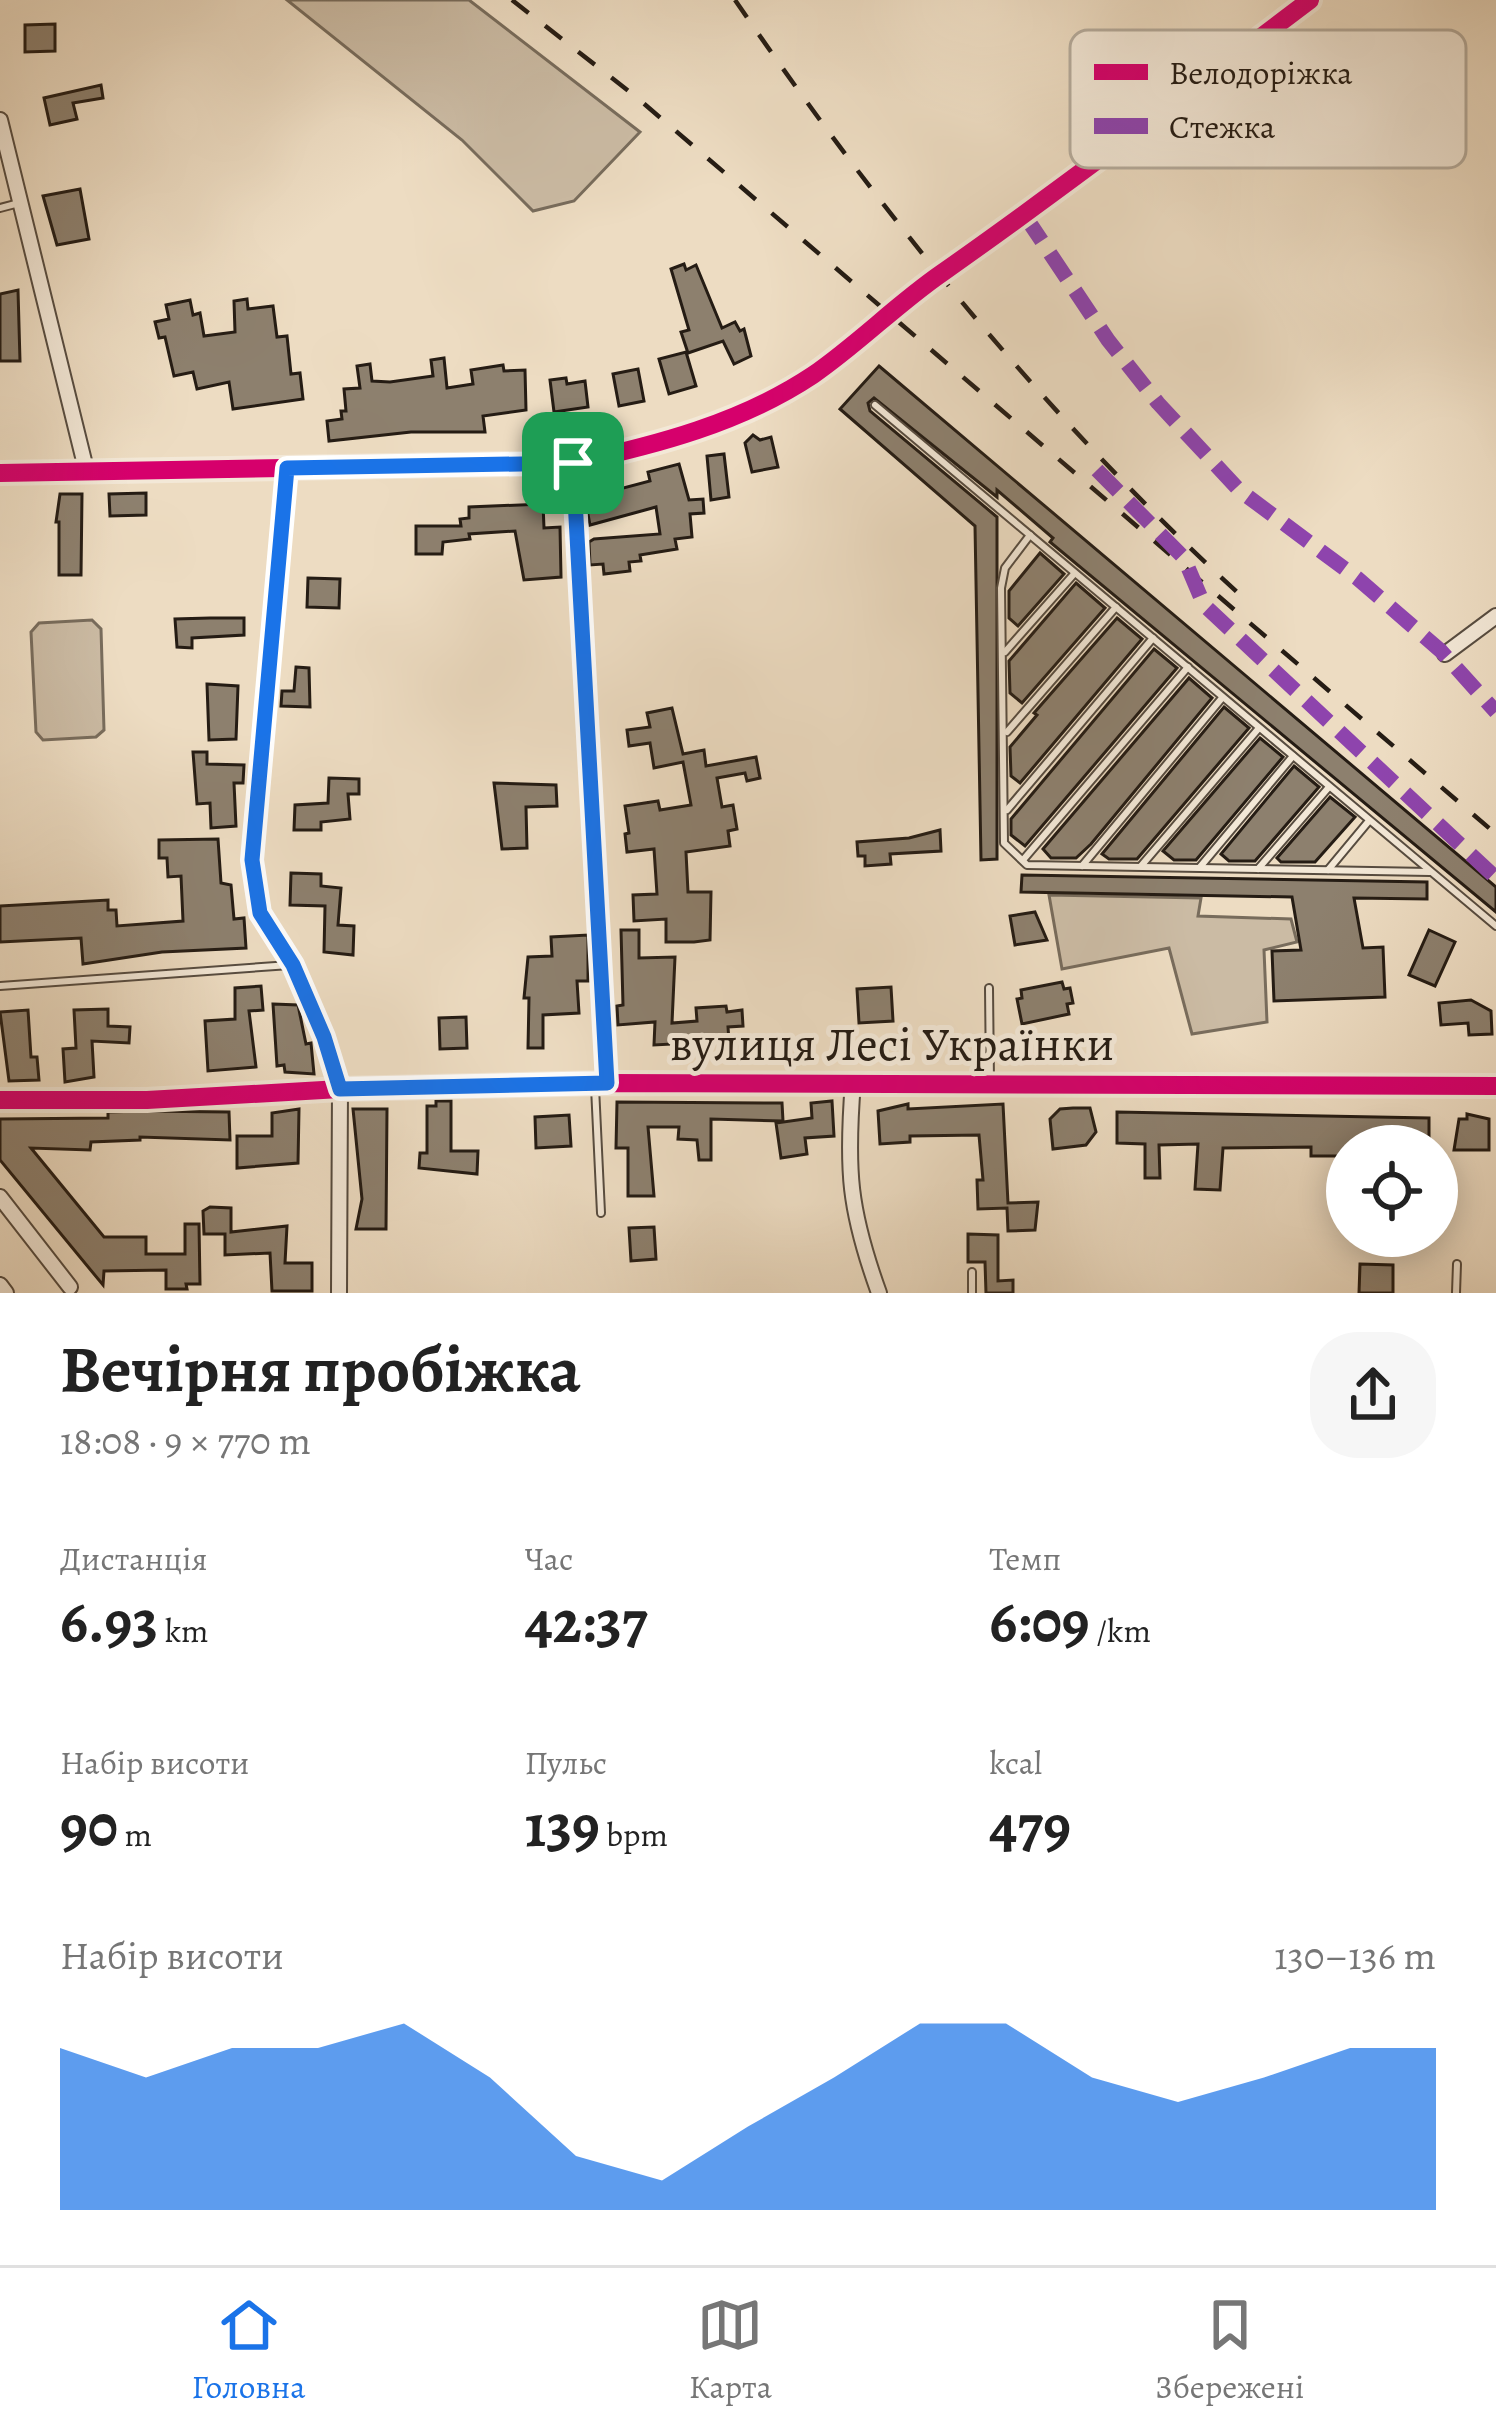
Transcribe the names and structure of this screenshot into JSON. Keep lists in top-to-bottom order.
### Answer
{
  "streets": {
    "street": ["вулиця Лесі Українки"]
  },
  "legend": ["Велодоріжка", "Стежка"],
  "page": {
    "heading": ["Вечірня пробіжка", "18:08 · 9 × 770 m"],
    "stats": [
      ["Дистанція", "6.93 km"],
      ["Час", "42:37"],
      ["Темп", "6:09 /km"],
      ["Набір висоти", "90 m"],
      ["Пульс", "139 bpm"],
      ["kcal", "479"]
    ],
    "chart": ["Набір висоти", "130–136 m"],
    "tabs": ["Головна", "Карта", "Збережені"]
  }
}
